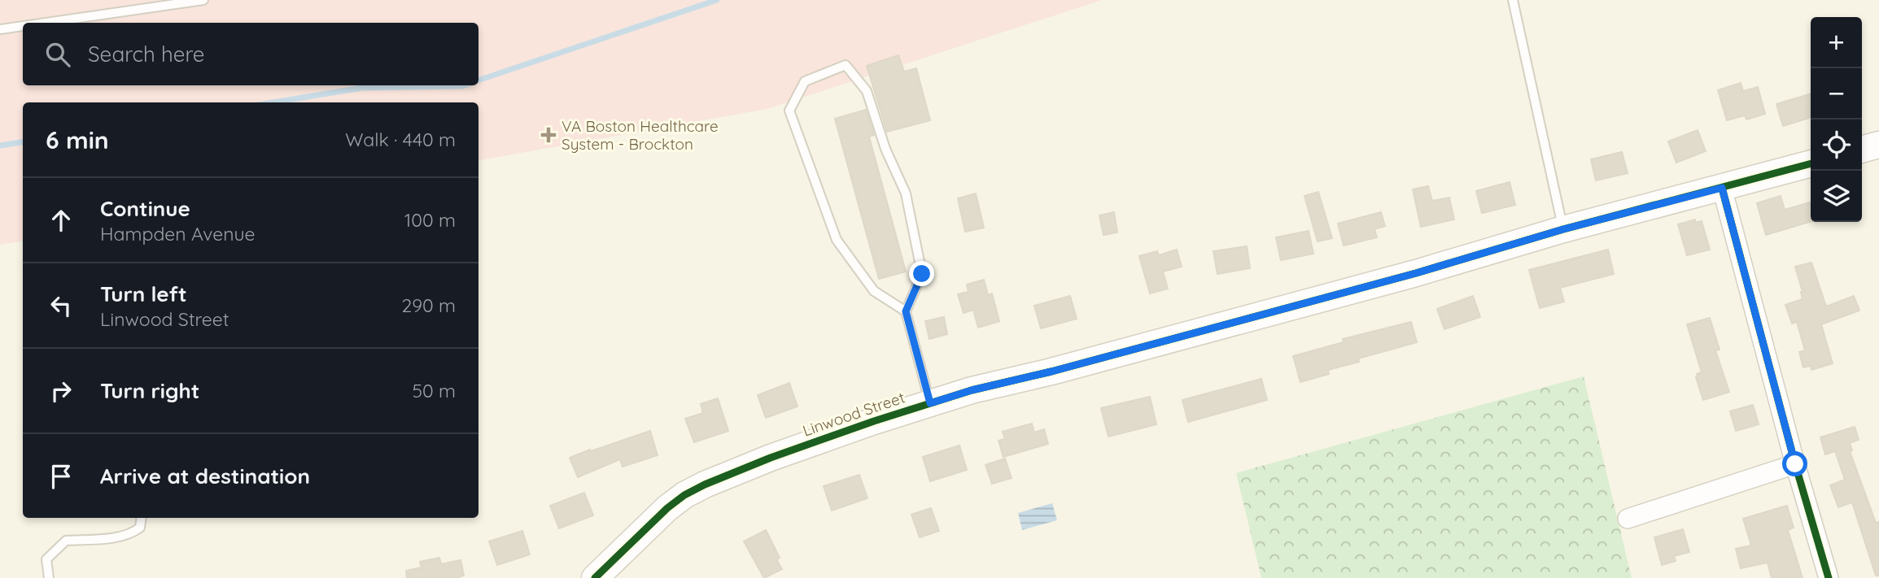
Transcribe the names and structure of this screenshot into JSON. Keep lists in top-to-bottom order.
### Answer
{
  "streets": {
    "street": ["Linwood Street"]
  },
  "places": {
    "health": ["VA Boston Healthcare System - Brockton"]
  },
  "page": {
    "map_buttons": ["+", "−"],
    "search": "Search here",
    "heading": ["6 min", "Walk · 440 m"],
    "list": [
      ["Continue", "Hampden Avenue", "100 m"],
      ["Turn left", "Linwood Street", "290 m"],
      ["Turn right", "50 m"],
      "Arrive at destination"
    ]
  }
}
